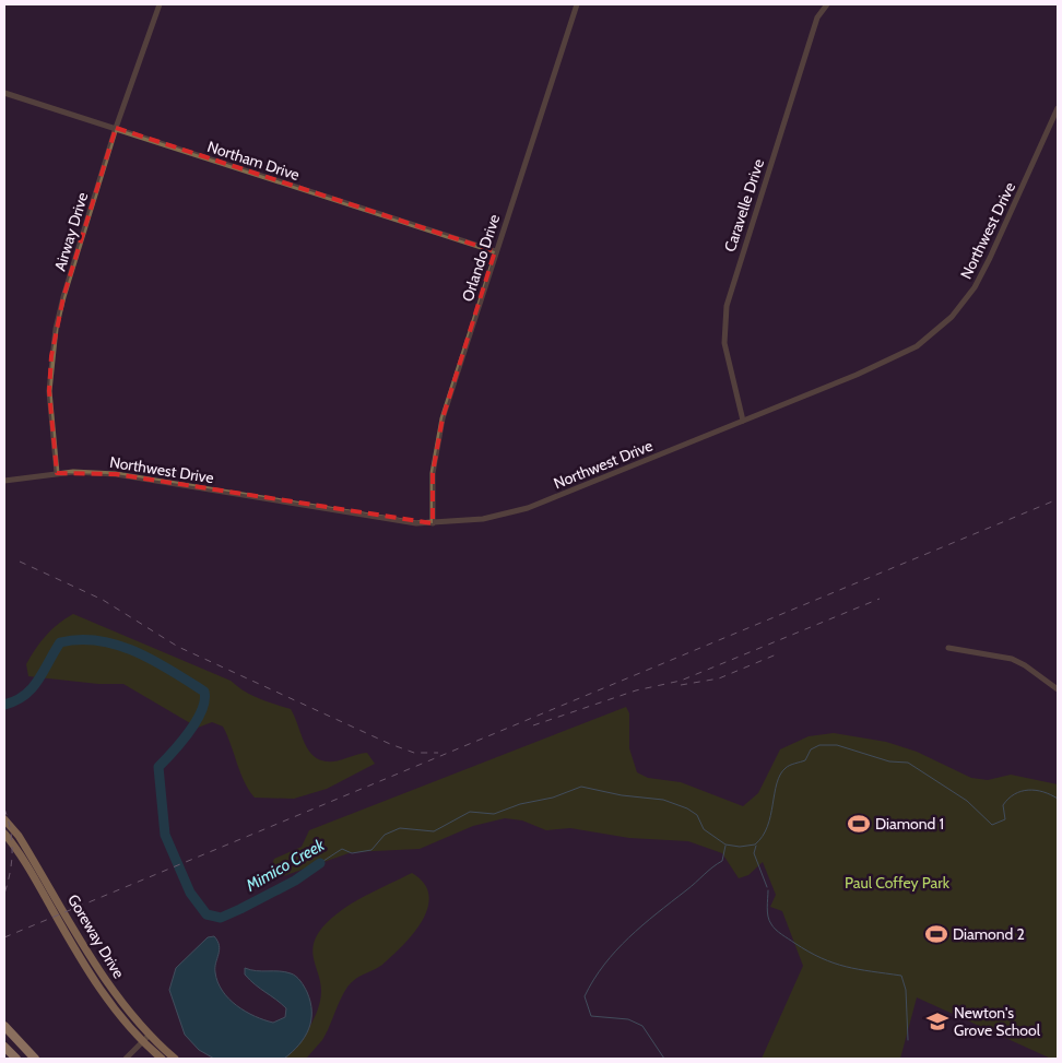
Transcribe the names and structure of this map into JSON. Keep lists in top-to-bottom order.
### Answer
{
  "streets": {
    "main road": ["Goreway Drive"],
    "street": [
      "Northam Drive",
      "Caravelle Drive",
      "Northwest Drive",
      "Airway Drive",
      "Orlando Drive"
    ]
  },
  "crossings": [
    ["Northam Drive", "Airway Drive"],
    ["Northam Drive", "Orlando Drive"],
    ["Caravelle Drive", "Northwest Drive"],
    ["Northwest Drive", "Airway Drive"],
    ["Northwest Drive", "Orlando Drive"]
  ],
  "water": ["Mimico Creek"],
  "parks": ["Paul Coffey Park"],
  "places": {
    "sports": ["Diamond 1", "Diamond 2"],
    "school or university": ["Newton's Grove School"]
  }
}
